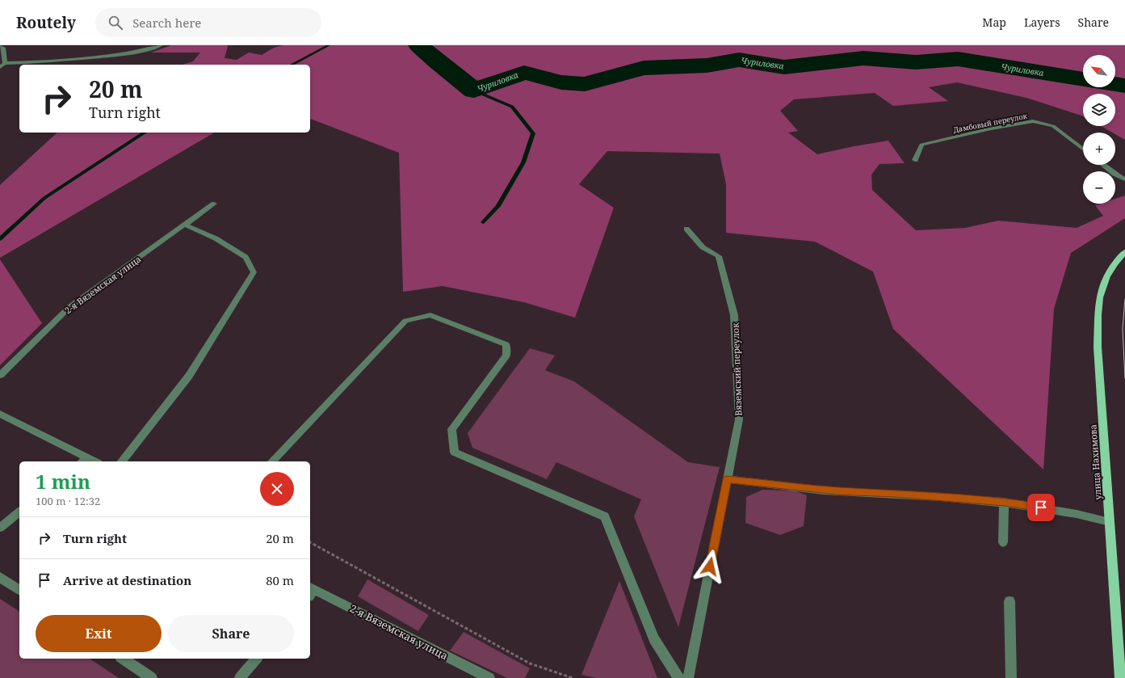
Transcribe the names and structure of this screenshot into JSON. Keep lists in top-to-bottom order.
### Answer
{
  "streets": {
    "main road": ["улица Нахимова"],
    "street": ["Дамбовый переулок", "2-я Вяземская улица", "Вяземский переулок"]
  },
  "water": ["Чуриловка"],
  "north": "top left",
  "page": {
    "header": "Routely",
    "search": "Search here",
    "nav": ["Map", "Layers", "Share"],
    "map_buttons": ["+", "−"],
    "turn": ["20 m", "Turn right"],
    "heading": ["1 min", "100 m · 12:32"],
    "list": [
      {
        "name": "Turn right",
        "value": "20 m"
      },
      {
        "name": "Arrive at destination",
        "value": "80 m"
      }
    ],
    "buttons": ["Exit", "Share"]
  }
}
